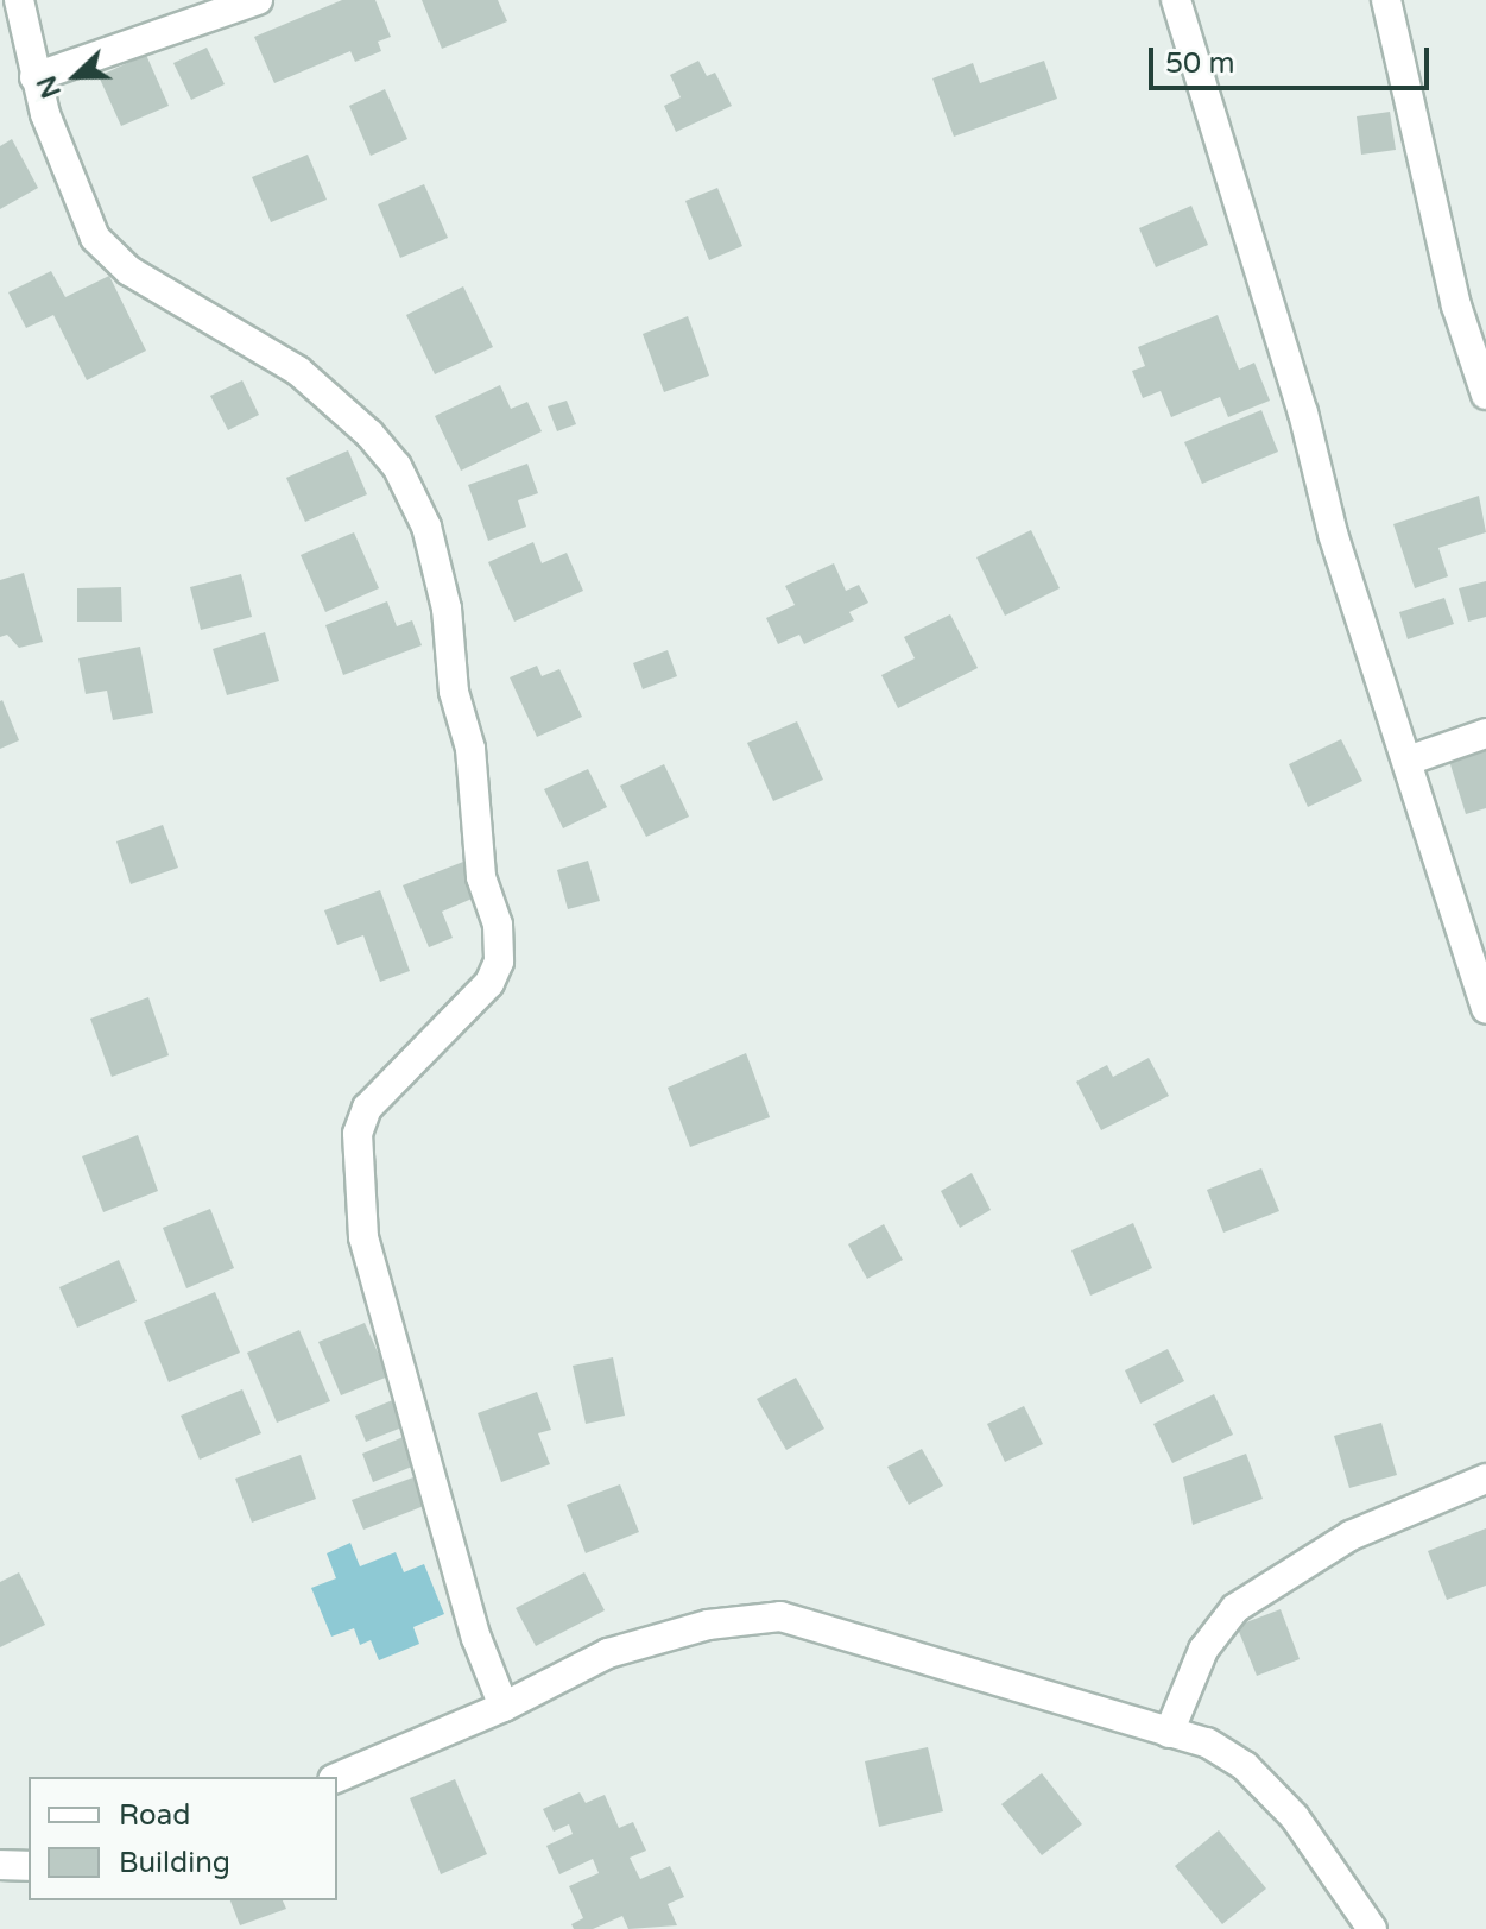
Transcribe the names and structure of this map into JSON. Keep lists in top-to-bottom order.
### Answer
{
  "legend": ["Road", "Building"],
  "scale_bar": "50 m",
  "north": "left"
}
